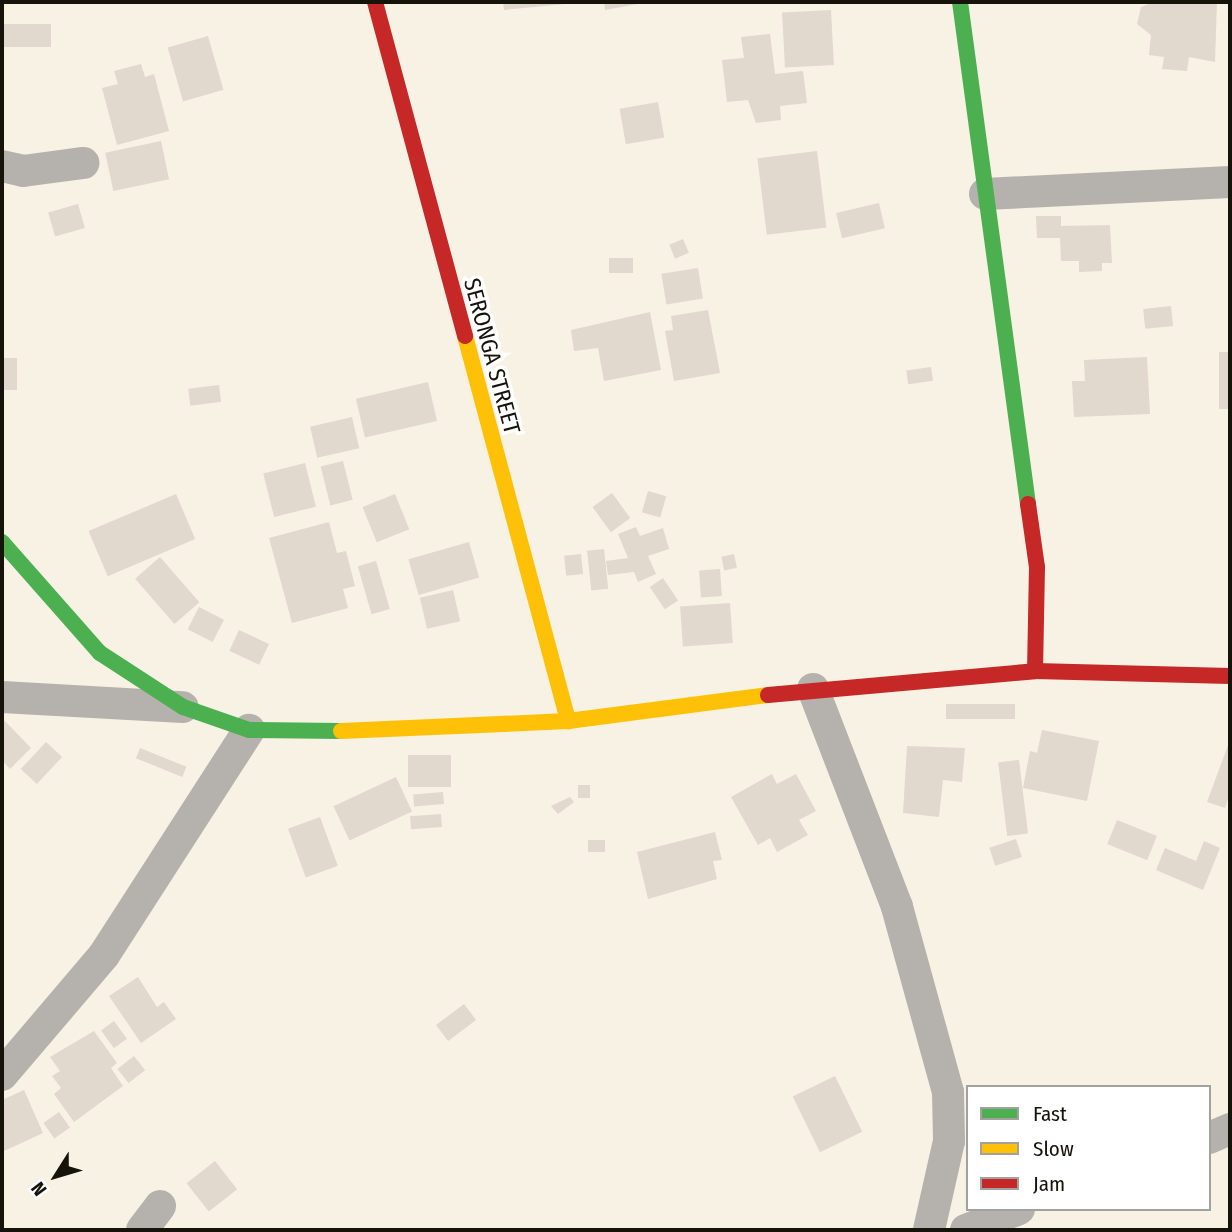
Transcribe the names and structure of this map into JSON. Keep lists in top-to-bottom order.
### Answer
{
  "streets": {
    "street": ["SERONGA STREET"]
  },
  "legend": ["Fast", "Slow", "Jam"],
  "north": "bottom left"
}
